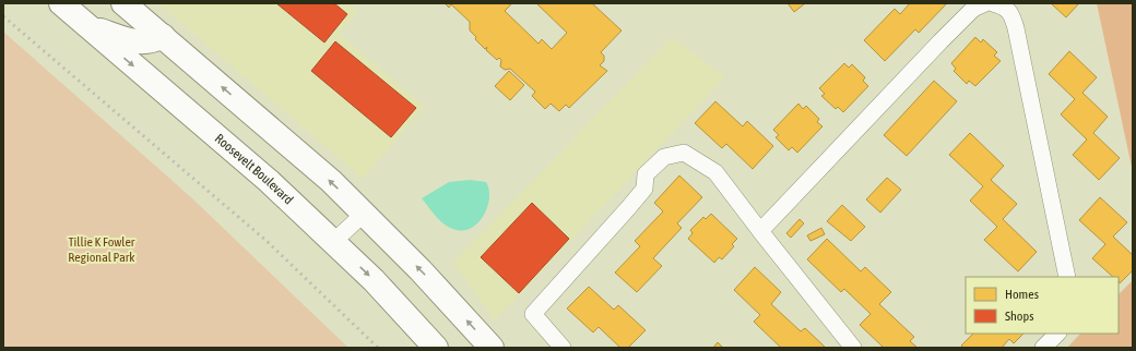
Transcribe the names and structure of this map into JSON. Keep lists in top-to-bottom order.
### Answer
{
  "streets": {
    "highway": ["Roosevelt Boulevard"]
  },
  "parks": ["Tillie K Fowler Regional Park"],
  "legend": ["Homes", "Shops"]
}
